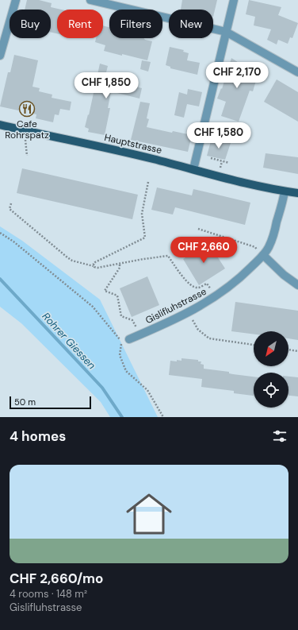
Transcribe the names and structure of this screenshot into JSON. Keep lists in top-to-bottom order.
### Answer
{
  "streets": {
    "main road": ["Hauptstrasse"],
    "street": ["Gislifluhstrasse"]
  },
  "crossings": [
    ["Hauptstrasse", "Gislifluhstrasse"]
  ],
  "water": ["Rohrer Giessen"],
  "places": {
    "restaurant": ["Cafe Rohrspatz"]
  },
  "scale_bar": "50 m",
  "north": "bottom left",
  "page": {
    "chip": [
      "Buy",
      "Rent",
      "Filters",
      "New"
    ],
    "price": [
      "CHF 2,170",
      "CHF 1,850",
      "CHF 1,580",
      "CHF 2,660"
    ],
    "scale": "50 m",
    "heading": "4 homes",
    "list": [
      {
        "name": "CHF 2,660/mo",
        "note": "4 rooms · 148 m² · Gislifluhstrasse"
      }
    ]
  }
}
